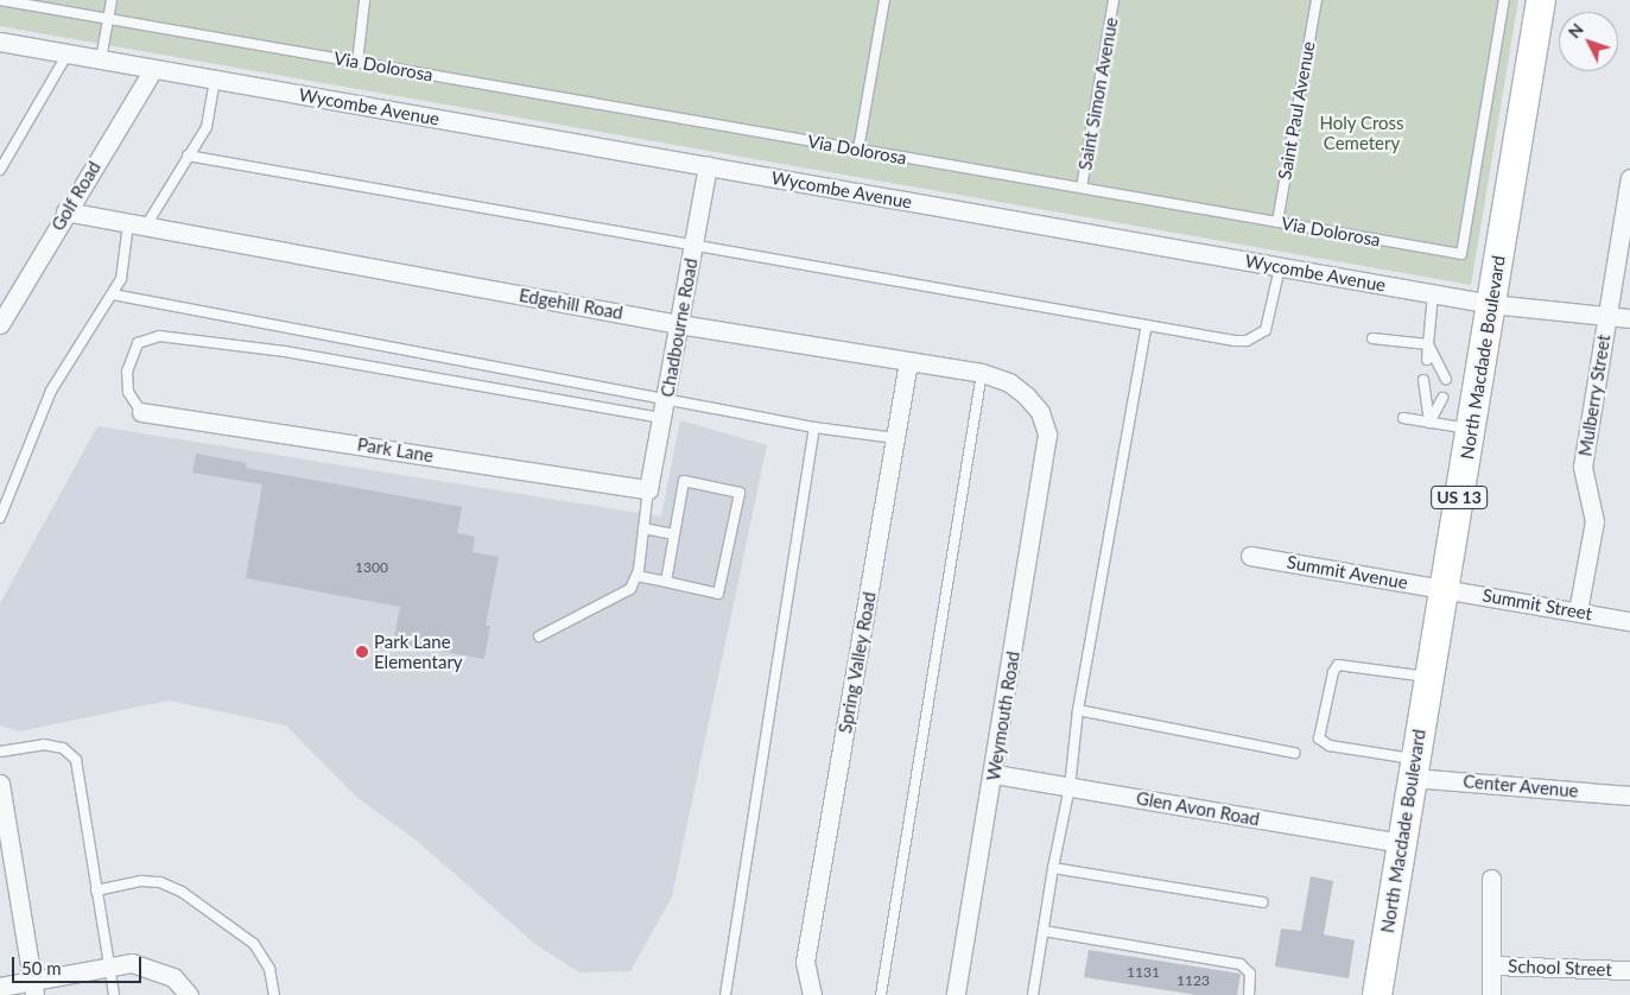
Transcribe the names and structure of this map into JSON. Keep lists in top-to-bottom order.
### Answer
{
  "streets": {
    "main road": ["North Macdade Boulevard", "US 13"],
    "street": [
      "Wycombe Avenue",
      "Golf Road",
      "Edgehill Road",
      "Chadbourne Road",
      "Mulberry Street",
      "Park Lane",
      "Summit Avenue",
      "Summit Street",
      "Spring Valley Road",
      "Weymouth Road",
      "Center Avenue",
      "Glen Avon Road",
      "School Street"
    ],
    "lane": ["Via Dolorosa", "Saint Simon Avenue", "Saint Paul Avenue"]
  },
  "crossings": [
    ["Via Dolorosa", "Saint Simon Avenue"],
    ["Via Dolorosa", "Saint Paul Avenue"],
    ["Wycombe Avenue", "Golf Road"],
    ["Wycombe Avenue", "Chadbourne Road"],
    ["Wycombe Avenue", "North Macdade Boulevard"],
    ["Wycombe Avenue", "Mulberry Street"],
    ["Golf Road", "Edgehill Road"],
    ["Edgehill Road", "Chadbourne Road"],
    ["Edgehill Road", "Spring Valley Road"],
    ["Edgehill Road", "Weymouth Road"],
    ["Chadbourne Road", "Park Lane"],
    ["North Macdade Boulevard", "Summit Avenue"],
    ["North Macdade Boulevard", "Summit Street"],
    ["North Macdade Boulevard", "Center Avenue"],
    ["North Macdade Boulevard", "Glen Avon Road"],
    ["Mulberry Street", "Summit Street"],
    ["Summit Avenue", "Summit Street"],
    ["Weymouth Road", "Glen Avon Road"]
  ],
  "parks": ["Holy Cross Cemetery"],
  "places": ["Park Lane Elementary"],
  "house_numbers": ["1300", "1131", "1123"],
  "scale_bar": "50 m",
  "north": "top left"
}
